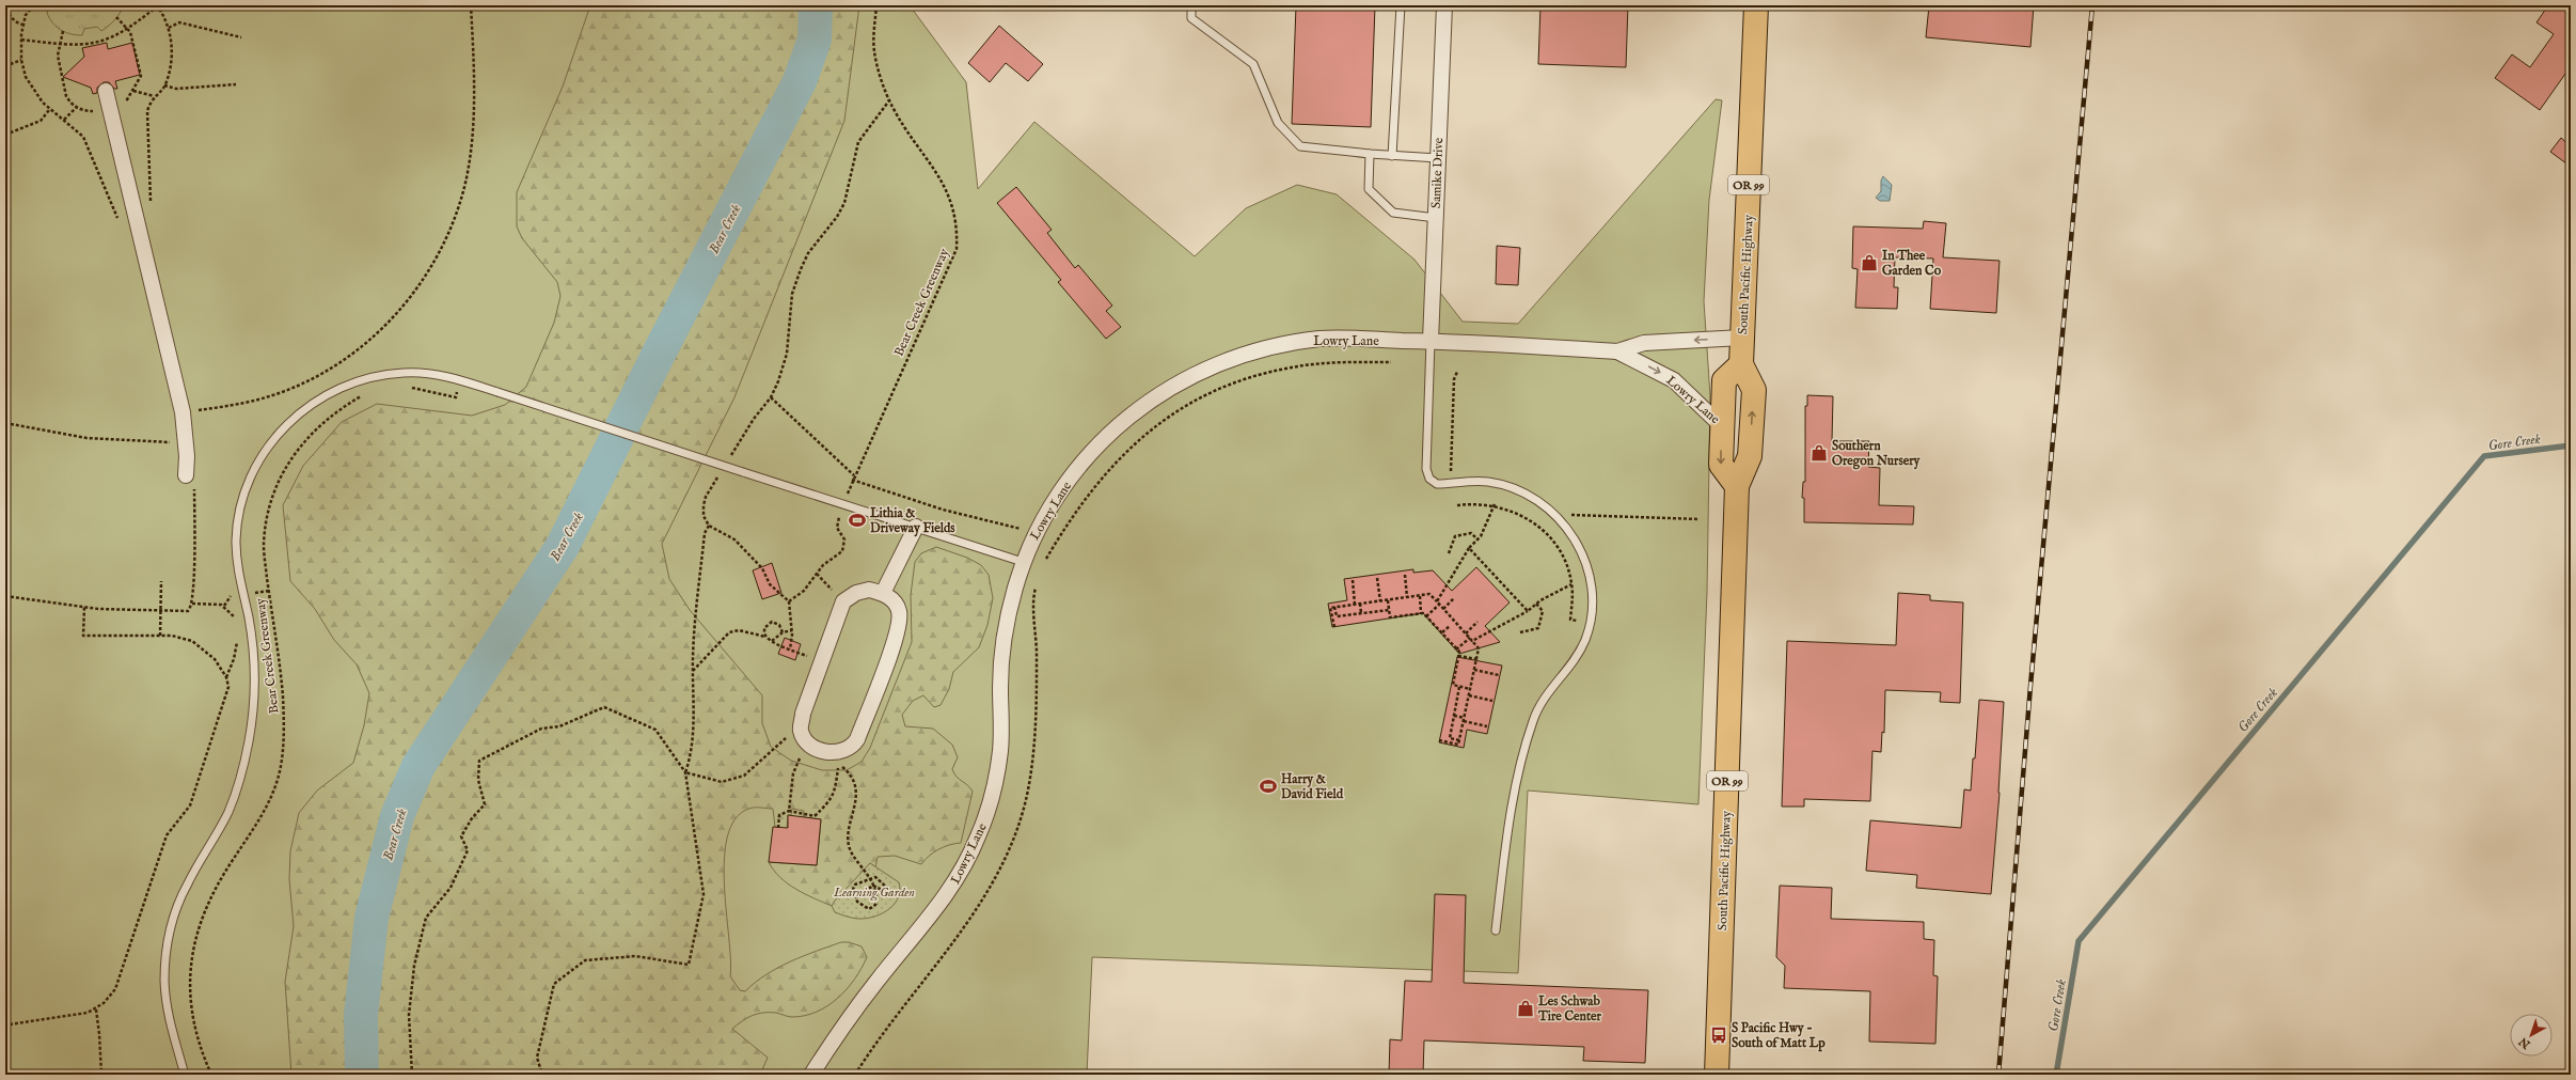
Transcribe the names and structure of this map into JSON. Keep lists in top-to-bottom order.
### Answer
{
  "streets": {
    "main road": ["OR 99", "South Pacific Highway"],
    "street": ["Samike Drive", "Lowry Lane"],
    "path": ["Bear Creek Greenway"]
  },
  "crossings": [
    ["Samike Drive", "Lowry Lane"],
    ["South Pacific Highway", "Lowry Lane"]
  ],
  "water": ["Bear Creek", "Gore Creek"],
  "parks": ["Learning Garden"],
  "places": {
    "shop": ["In Thee Garden Co", "Southern Oregon Nursery", "Les Schwab Tire Center"],
    "sports": ["Lithia & Driveway Fields", "Harry & David Field"],
    "bus stop": ["S Pacific Hwy - South of Matt Lp"]
  },
  "north": "bottom left"
}
